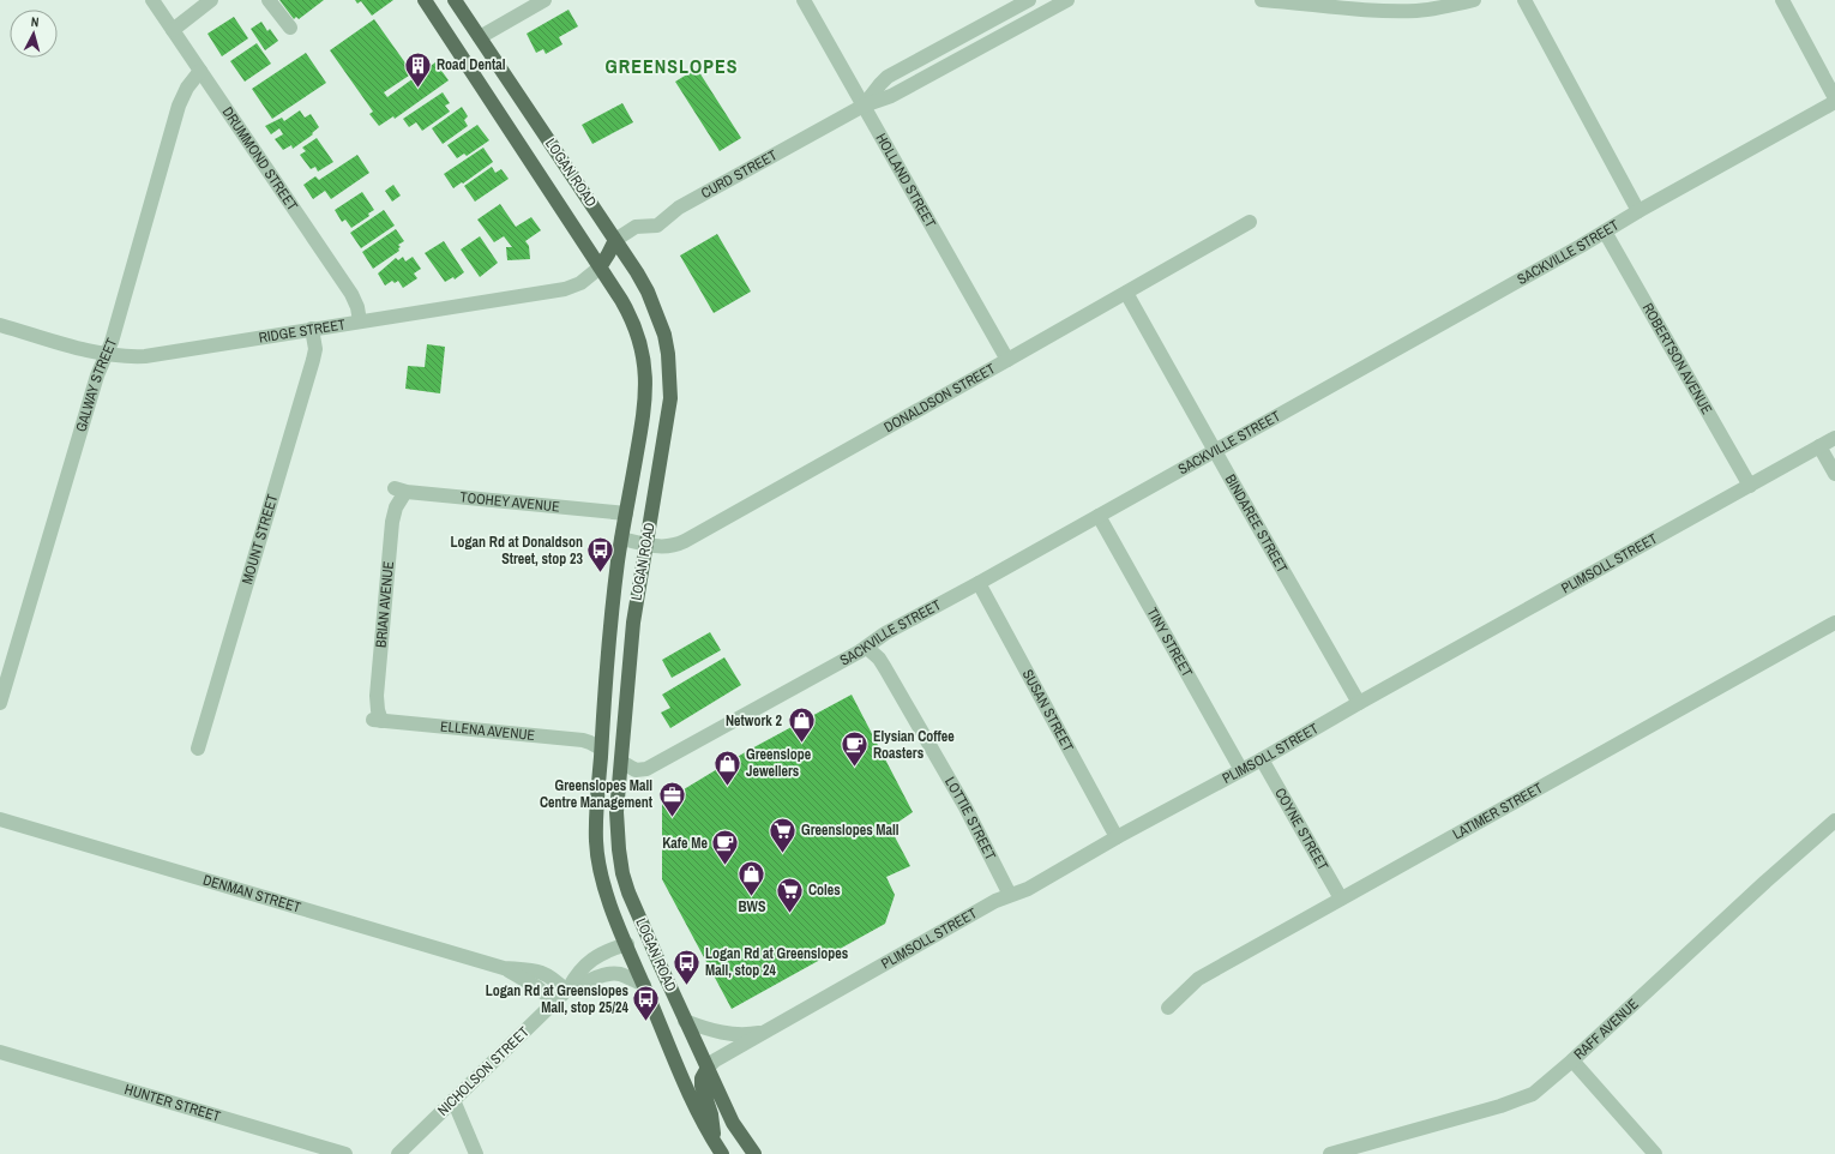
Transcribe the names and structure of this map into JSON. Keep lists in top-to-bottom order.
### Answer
{
  "streets": {
    "main road": ["LOGAN ROAD", "NICHOLSON STREET"],
    "street": [
      "DRUMMOND STREET",
      "CURD STREET",
      "HOLLAND STREET",
      "SACKVILLE STREET",
      "RIDGE STREET",
      "ROBERTSON AVENUE",
      "GALWAY STREET",
      "DONALDSON STREET",
      "TOOHEY AVENUE",
      "BINDAREE STREET",
      "MOUNT STREET",
      "PLIMSOLL STREET",
      "BRIAN AVENUE",
      "TINY STREET",
      "SUSAN STREET",
      "ELLENA AVENUE",
      "LATIMER STREET",
      "LOTTIE STREET",
      "COYNE STREET",
      "DENMAN STREET",
      "RAFF AVENUE",
      "HUNTER STREET"
    ]
  },
  "crossings": [
    ["DRUMMOND STREET", "RIDGE STREET"],
    ["DRUMMOND STREET", "GALWAY STREET"],
    ["LOGAN ROAD", "CURD STREET"],
    ["LOGAN ROAD", "SACKVILLE STREET"],
    ["LOGAN ROAD", "RIDGE STREET"],
    ["LOGAN ROAD", "DONALDSON STREET"],
    ["LOGAN ROAD", "TOOHEY AVENUE"],
    ["LOGAN ROAD", "PLIMSOLL STREET"],
    ["LOGAN ROAD", "ELLENA AVENUE"],
    ["LOGAN ROAD", "NICHOLSON STREET"],
    ["CURD STREET", "HOLLAND STREET"],
    ["HOLLAND STREET", "DONALDSON STREET"],
    ["SACKVILLE STREET", "ROBERTSON AVENUE"],
    ["SACKVILLE STREET", "BINDAREE STREET"],
    ["SACKVILLE STREET", "TINY STREET"],
    ["SACKVILLE STREET", "SUSAN STREET"],
    ["SACKVILLE STREET", "LOTTIE STREET"],
    ["RIDGE STREET", "GALWAY STREET"],
    ["RIDGE STREET", "MOUNT STREET"],
    ["ROBERTSON AVENUE", "PLIMSOLL STREET"],
    ["DONALDSON STREET", "BINDAREE STREET"],
    ["TOOHEY AVENUE", "BRIAN AVENUE"],
    ["BINDAREE STREET", "PLIMSOLL STREET"],
    ["PLIMSOLL STREET", "TINY STREET"],
    ["PLIMSOLL STREET", "SUSAN STREET"],
    ["PLIMSOLL STREET", "LOTTIE STREET"],
    ["PLIMSOLL STREET", "COYNE STREET"],
    ["BRIAN AVENUE", "ELLENA AVENUE"],
    ["LATIMER STREET", "COYNE STREET"],
    ["DENMAN STREET", "NICHOLSON STREET"]
  ],
  "districts": ["GREENSLOPES"],
  "places": {
    "building": ["Road Dental"],
    "bus stop": ["Logan Rd at Donaldson Street, stop 23", "Logan Rd at Greenslopes Mall, stop 24", "Logan Rd at Greenslopes Mall, stop 25/24"],
    "shop": ["Network 2", "Greenslope Jewellers", "BWS"],
    "cafe": ["Elysian Coffee Roasters", "Kafe Me"],
    "office": ["Greenslopes Mall Centre Management"],
    "supermarket": ["Greenslopes Mall", "Coles"]
  },
  "north": "top"
}
